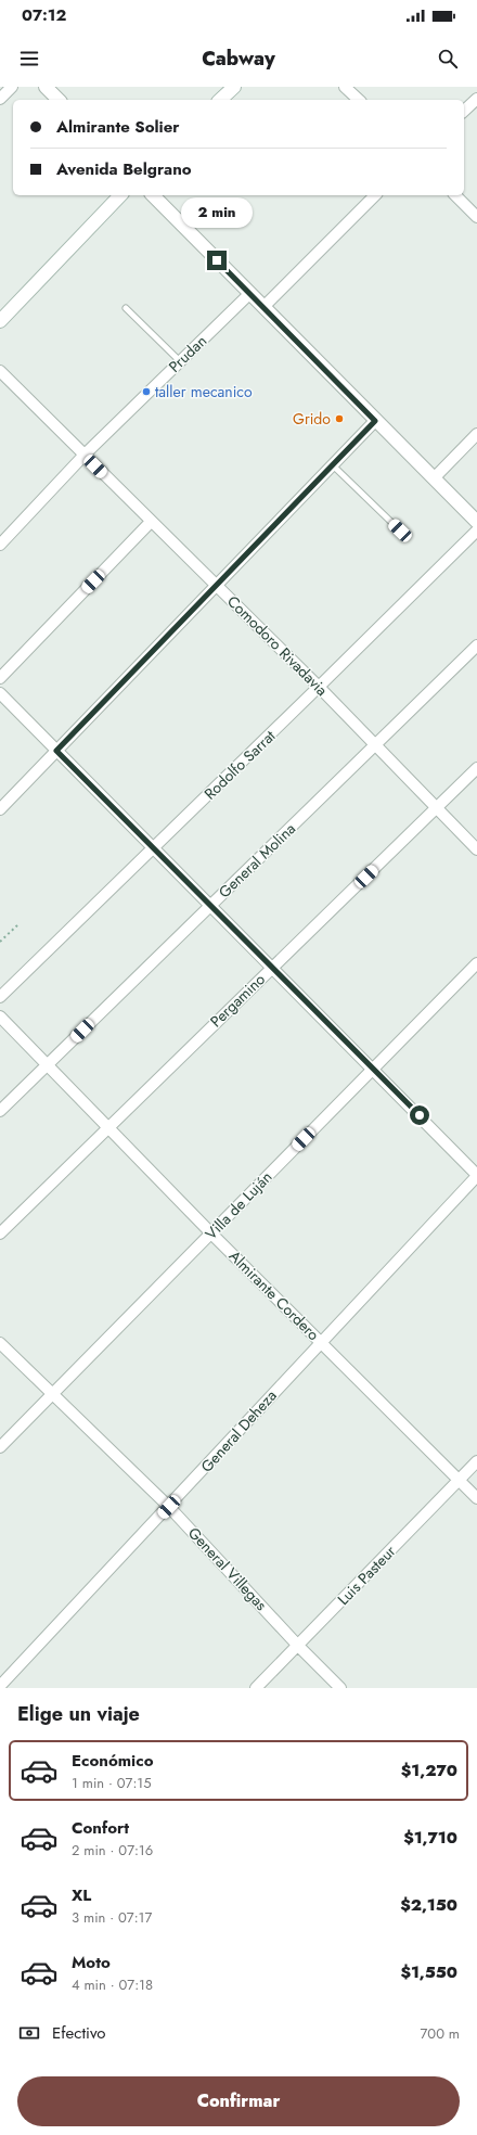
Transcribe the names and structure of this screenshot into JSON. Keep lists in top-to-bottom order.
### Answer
{
  "streets": {
    "street": [
      "Prudan",
      "Comodoro Rivadavia",
      "Rodolfo Sarrat",
      "General Molina",
      "Pergamino",
      "Villa de Luján",
      "Almirante Cordero",
      "General Deheza",
      "General Villegas",
      "Luis Pasteur"
    ]
  },
  "crossings": [
    ["Prudan", "Comodoro Rivadavia"],
    ["Comodoro Rivadavia", "Rodolfo Sarrat"],
    ["Comodoro Rivadavia", "General Molina"],
    ["Comodoro Rivadavia", "Pergamino"],
    ["General Molina", "Almirante Cordero"],
    ["Pergamino", "Almirante Cordero"],
    ["Villa de Luján", "Almirante Cordero"],
    ["Villa de Luján", "General Villegas"],
    ["Almirante Cordero", "General Deheza"],
    ["Almirante Cordero", "Luis Pasteur"],
    ["General Deheza", "General Villegas"],
    ["General Villegas", "Luis Pasteur"]
  ],
  "places": ["taller mecanico", "Grido"],
  "page": {
    "status": "07:12",
    "header": "Cabway",
    "banner": ["Almirante Solier", "Avenida Belgrano"],
    "bubble": "2 min",
    "heading": "Elige un viaje",
    "list": [
      {
        "name": "Económico",
        "note": "1 min · 07:15",
        "value": "$1,270"
      },
      {
        "name": "Confort",
        "note": "2 min · 07:16",
        "value": "$1,710"
      },
      {
        "name": "XL",
        "note": "3 min · 07:17",
        "value": "$2,150"
      },
      {
        "name": "Moto",
        "note": "4 min · 07:18",
        "value": "$1,550"
      }
    ],
    "pay": ["Efectivo", "700 m"],
    "buttons": "Confirmar"
  }
}
